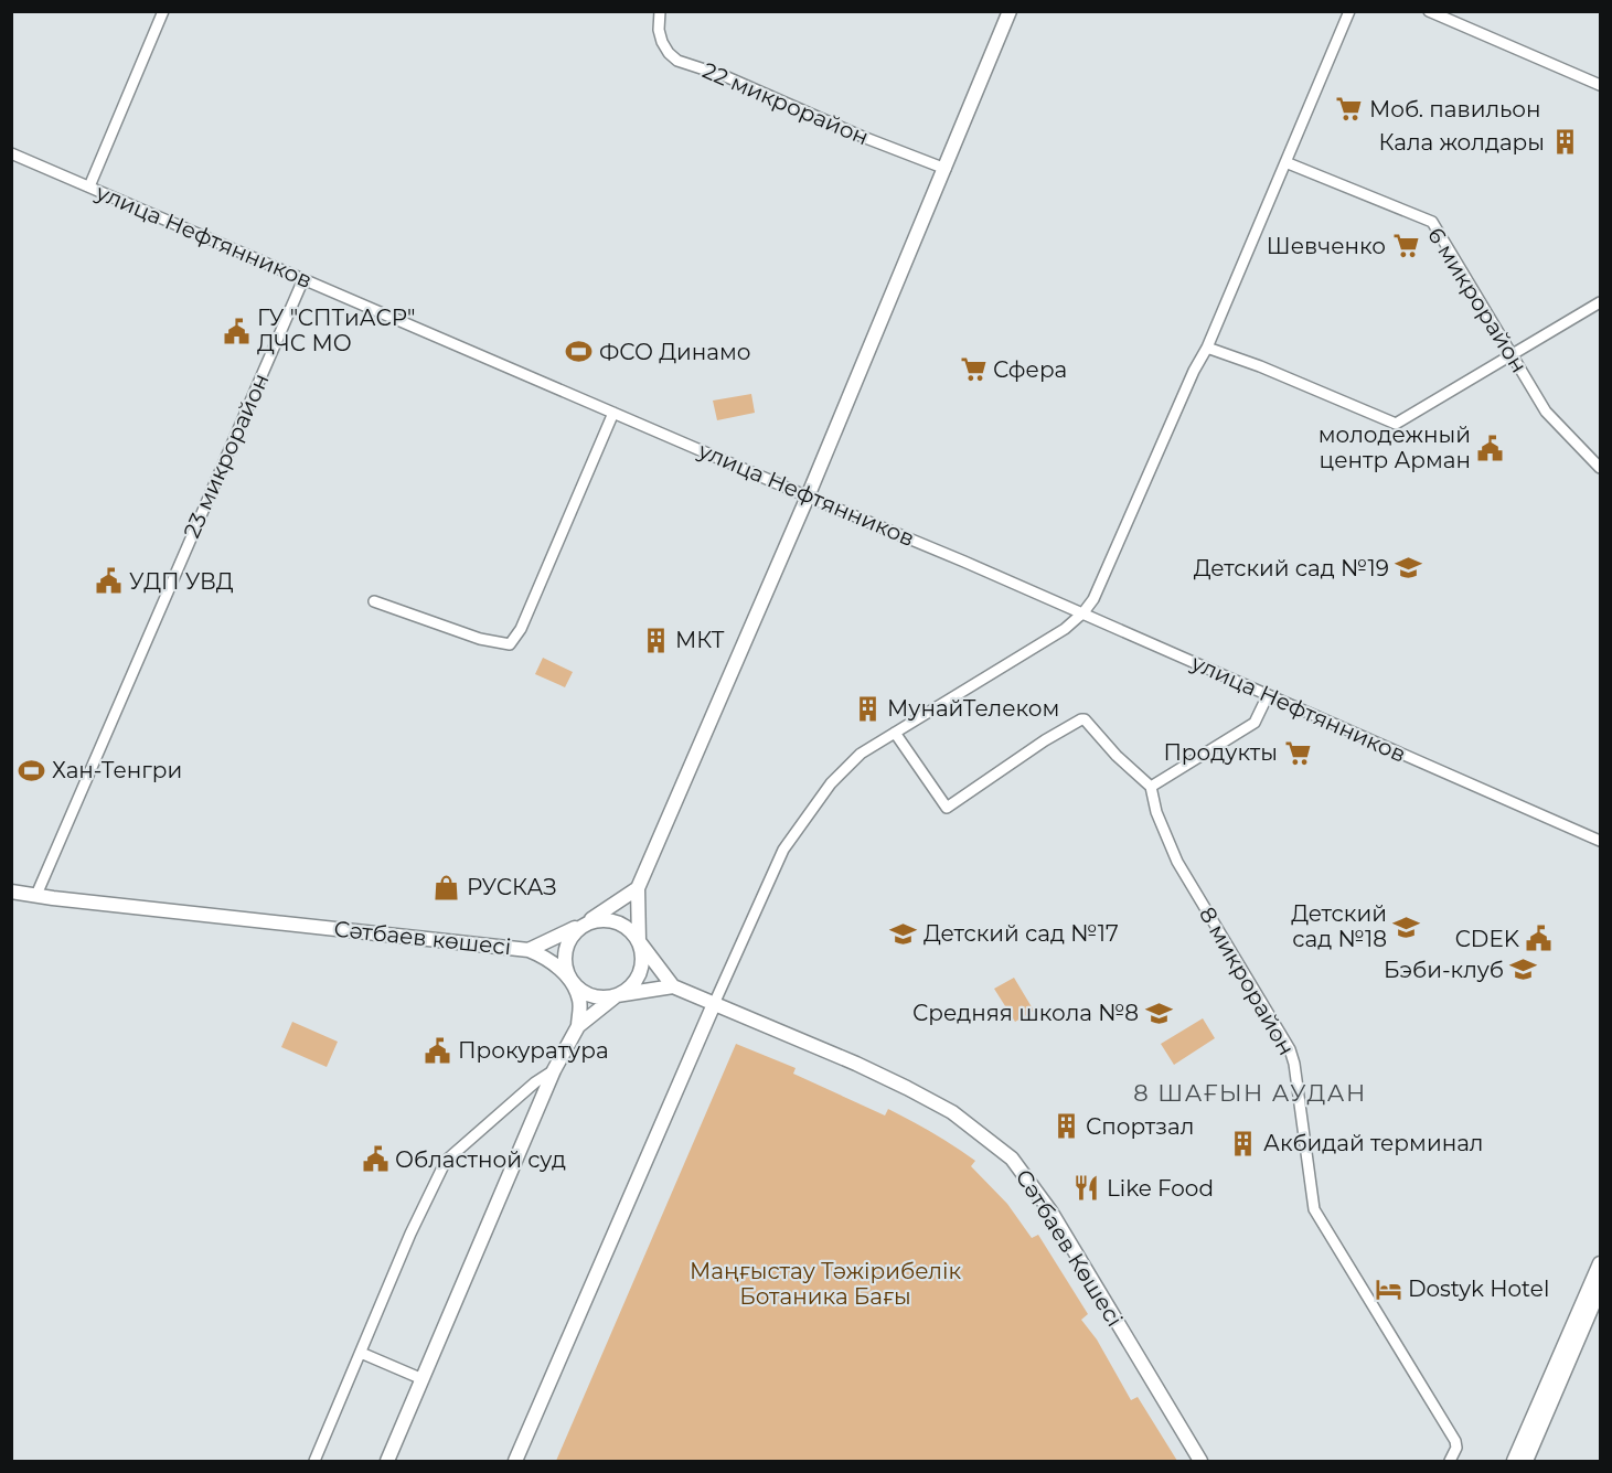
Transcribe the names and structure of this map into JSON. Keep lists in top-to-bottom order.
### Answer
{
  "streets": {
    "main road": ["Сәтбаев көшесі", "Сәтбаев Көшесі"],
    "street": [
      "22 микрорайон",
      "улица Нефтянников",
      "6 микрорайон",
      "23 микрорайон",
      "8 микрорайон"
    ]
  },
  "crossings": [
    ["улица Нефтянников", "23 микрорайон"],
    ["23 микрорайон", "Сәтбаев көшесі"],
    ["Сәтбаев көшесі", "Сәтбаев Көшесі"]
  ],
  "districts": ["8 ШАҒЫН АУДАН"],
  "parks": ["Маңғыстау Тәжірибелік Ботаника Бағы"],
  "places": {
    "supermarket": [
      "Моб. павильон",
      "Шевченко",
      "Сфера",
      "Продукты"
    ],
    "building": [
      "Кала жолдары",
      "МКТ",
      "МунайТелеком",
      "Спортзал",
      "Акбидай терминал"
    ],
    "public building": [
      "ГУ \"СПТиАСР\" ДЧС МО",
      "молодежный центр Арман",
      "УДП УВД",
      "CDEK",
      "Прокуратура",
      "Областной суд"
    ],
    "sports": ["ФСО Динамо", "Хан-Тенгри"],
    "school or university": [
      "Детский сад №19",
      "Детский сад №18",
      "Детский сад №17",
      "Бэби-клуб",
      "Средняя школа №8"
    ],
    "shop": ["РУСКАЗ"],
    "restaurant": ["Like Food"],
    "hotel": ["Dostyk Hotel"]
  }
}
